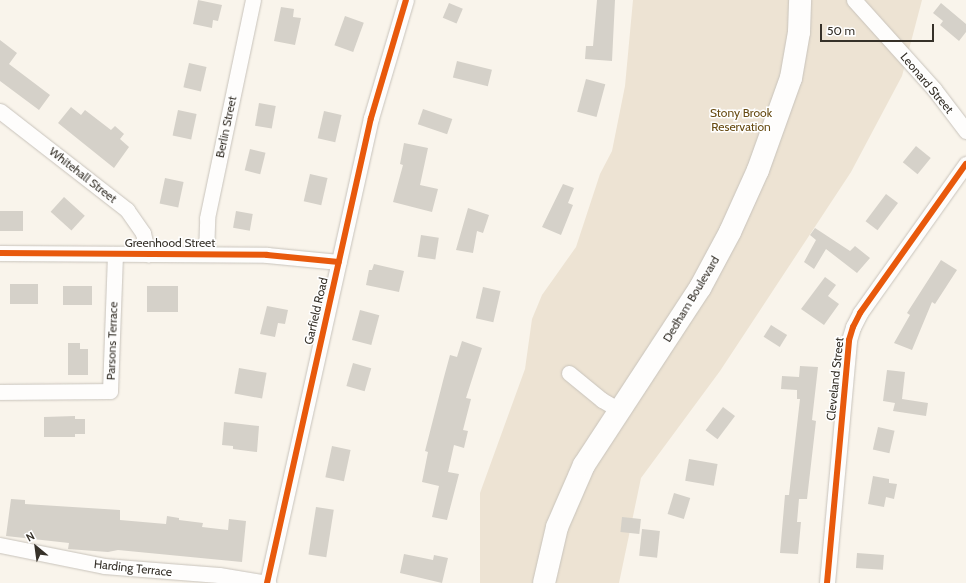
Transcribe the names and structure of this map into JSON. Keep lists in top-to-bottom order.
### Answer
{
  "streets": {
    "main road": ["Dedham Boulevard"],
    "street": [
      "Leonard Street",
      "Berlin Street",
      "Whitehall Street",
      "Greenhood Street",
      "Garfield Road",
      "Parsons Terrace",
      "Cleveland Street",
      "Harding Terrace"
    ]
  },
  "crossings": [
    ["Berlin Street", "Greenhood Street"],
    ["Whitehall Street", "Greenhood Street"],
    ["Greenhood Street", "Garfield Road"],
    ["Greenhood Street", "Parsons Terrace"],
    ["Garfield Road", "Harding Terrace"]
  ],
  "parks": ["Stony Brook Reservation"],
  "scale_bar": "50 m",
  "north": "top left"
}
